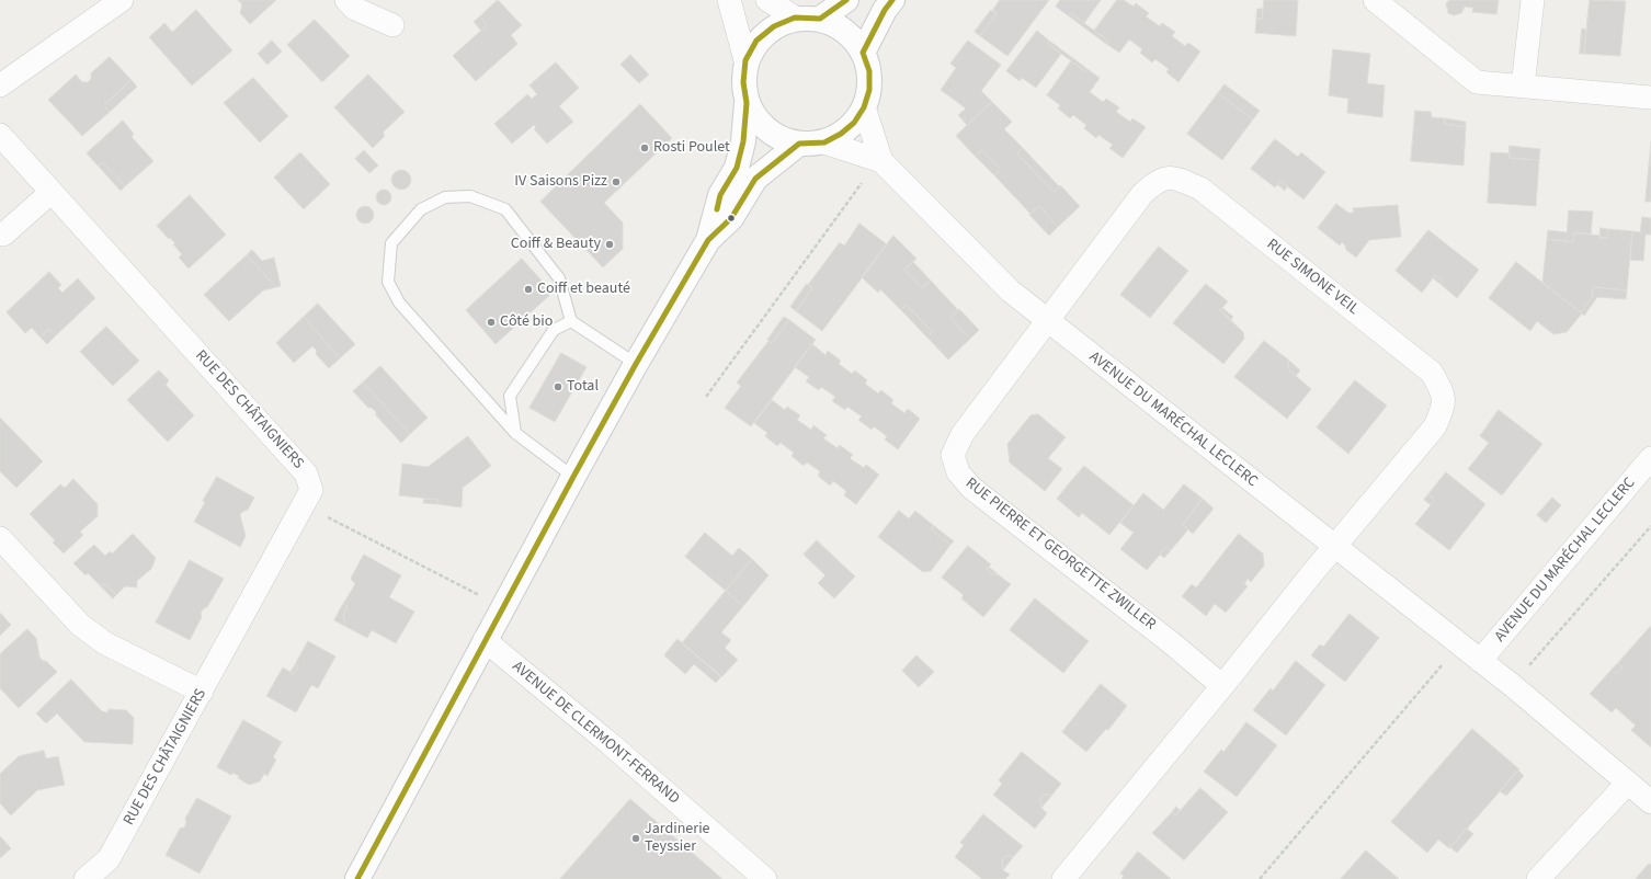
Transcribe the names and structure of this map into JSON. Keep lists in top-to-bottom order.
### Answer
{
  "streets": {
    "street": [
      "RUE SIMONE VEIL",
      "RUE DES CHÂTAIGNIERS",
      "AVENUE DU MARÉCHAL LECLERC",
      "RUE PIERRE ET GEORGETTE ZWILLER",
      "AVENUE DE CLERMONT-FERRAND"
    ]
  },
  "crossings": [
    ["RUE SIMONE VEIL", "AVENUE DU MARÉCHAL LECLERC"],
    ["RUE SIMONE VEIL", "RUE PIERRE ET GEORGETTE ZWILLER"],
    ["AVENUE DU MARÉCHAL LECLERC", "RUE PIERRE ET GEORGETTE ZWILLER"]
  ],
  "places": [
    "Rosti Poulet",
    "IV Saisons Pizz",
    "Coiff & Beauty",
    "Coiff et beauté",
    "Côté bio",
    "Total",
    "Jardinerie Teyssier"
  ]
}
